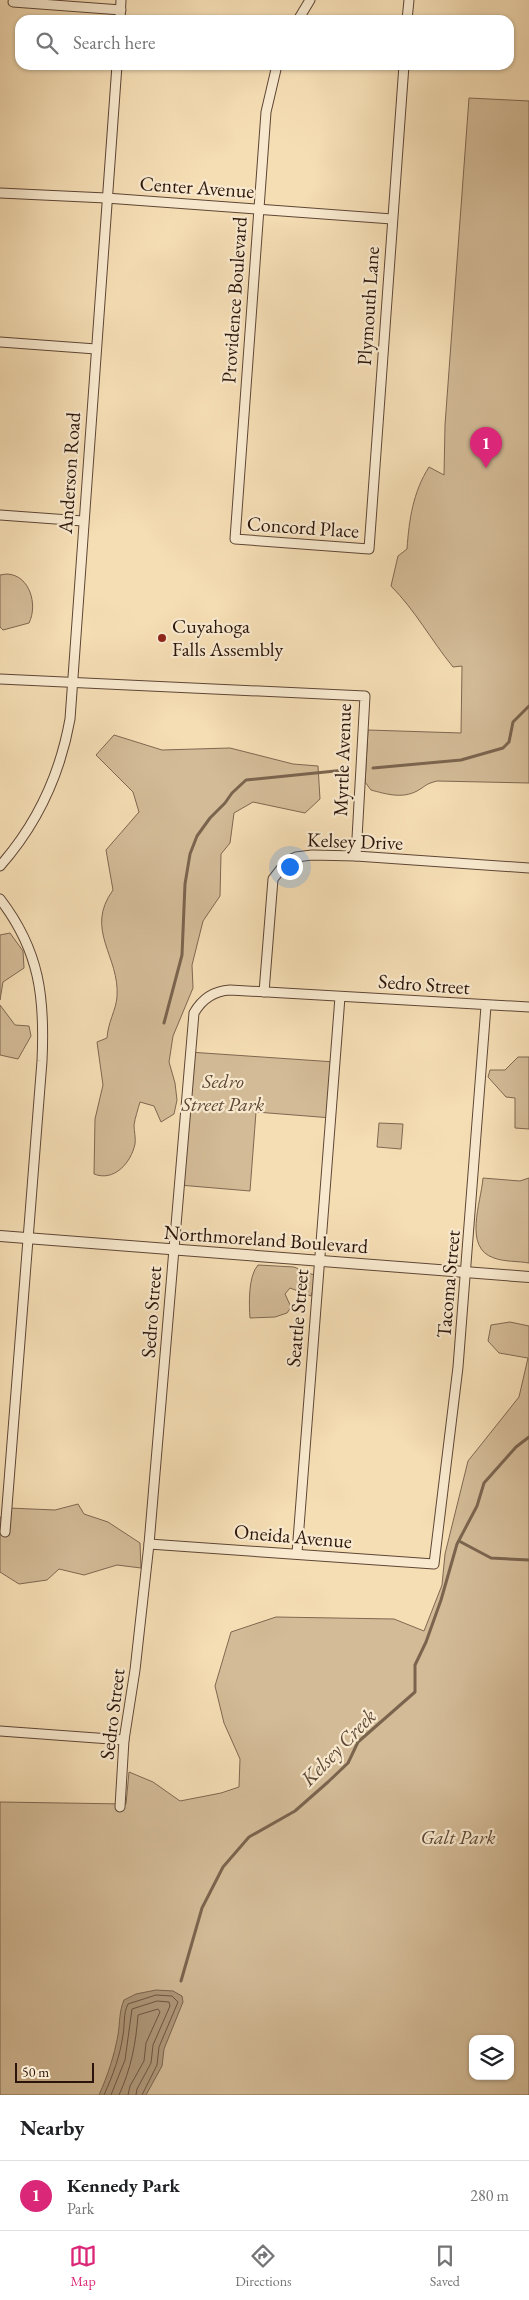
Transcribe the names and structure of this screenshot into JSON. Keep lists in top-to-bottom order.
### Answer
{
  "streets": {
    "street": [
      "Center Avenue",
      "Providence Boulevard",
      "Plymouth Lane",
      "Anderson Road",
      "Concord Place",
      "Myrtle Avenue",
      "Kelsey Drive",
      "Sedro Street",
      "Northmoreland Boulevard",
      "Tacoma Street",
      "Seattle Street",
      "Oneida Avenue"
    ]
  },
  "crossings": [
    ["Center Avenue", "Providence Boulevard"],
    ["Center Avenue", "Plymouth Lane"],
    ["Center Avenue", "Anderson Road"],
    ["Providence Boulevard", "Concord Place"],
    ["Plymouth Lane", "Concord Place"],
    ["Anderson Road", "Myrtle Avenue"],
    ["Myrtle Avenue", "Kelsey Drive"],
    ["Kelsey Drive", "Sedro Street"],
    ["Sedro Street", "Northmoreland Boulevard"],
    ["Sedro Street", "Tacoma Street"],
    ["Sedro Street", "Seattle Street"],
    ["Sedro Street", "Oneida Avenue"],
    ["Northmoreland Boulevard", "Tacoma Street"],
    ["Northmoreland Boulevard", "Seattle Street"],
    ["Tacoma Street", "Oneida Avenue"],
    ["Seattle Street", "Oneida Avenue"]
  ],
  "water": ["Kelsey Creek"],
  "parks": ["Sedro Street Park", "Galt Park"],
  "places": ["Cuyahoga Falls Assembly"],
  "scale_bar": "50 m",
  "page": {
    "search": "Search here",
    "pins": "1",
    "scale": "50 m",
    "heading": "Nearby",
    "list": [
      {
        "mark": "1",
        "name": "Kennedy Park",
        "note": "Park",
        "value": "280 m"
      }
    ],
    "nav": ["Map", "Directions", "Saved"]
  }
}
